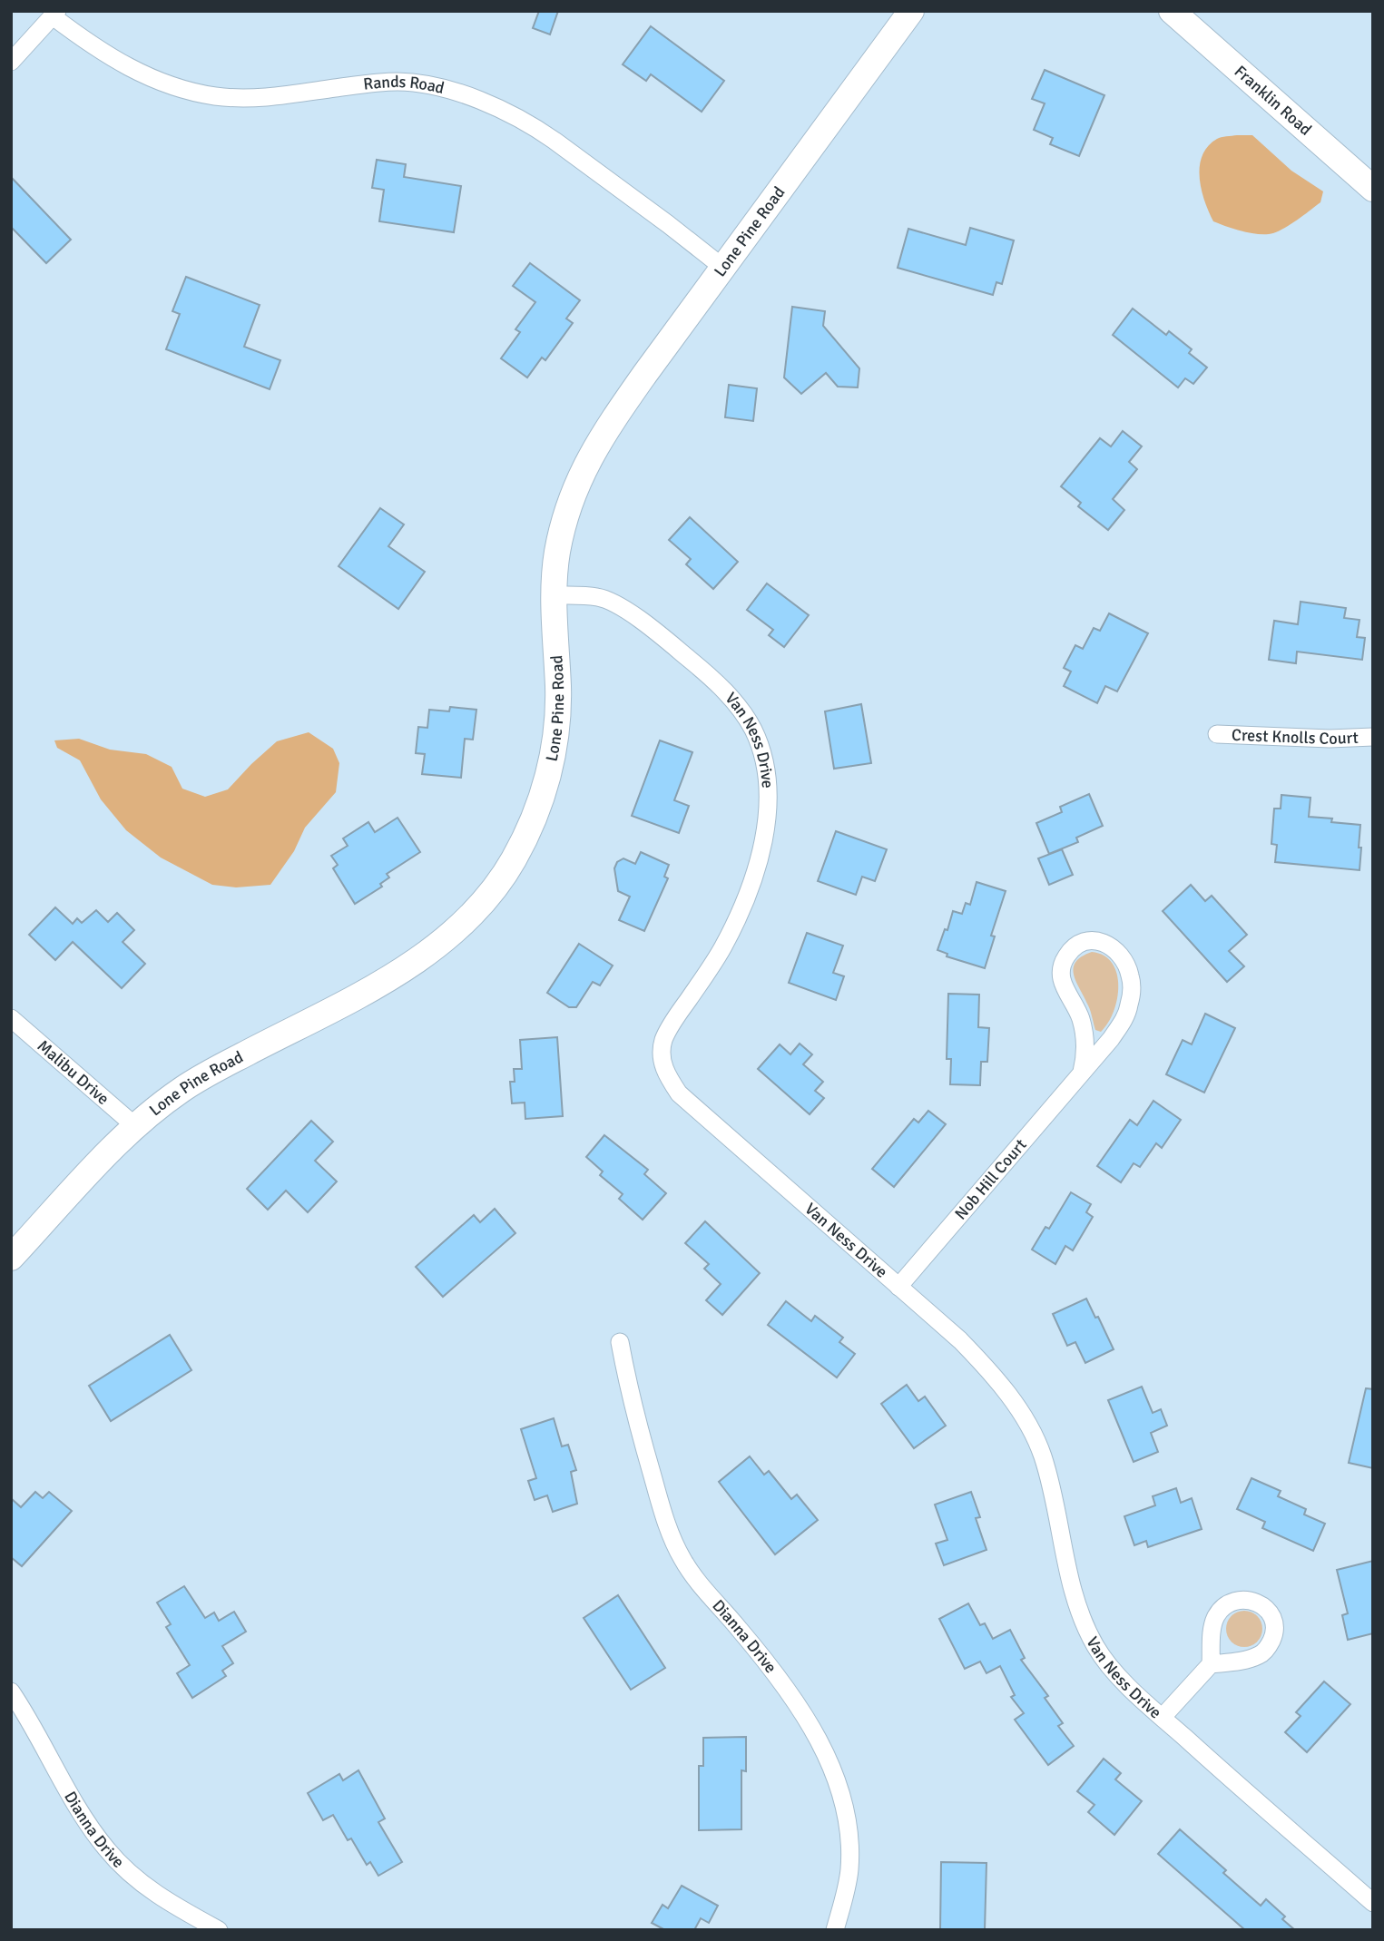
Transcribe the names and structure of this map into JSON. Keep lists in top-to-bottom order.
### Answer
{
  "streets": {
    "street": [
      "Rands Road",
      "Franklin Road",
      "Lone Pine Road",
      "Crest Knolls Court",
      "Van Ness Drive",
      "Malibu Drive",
      "Nob Hill Court",
      "Dianna Drive"
    ]
  },
  "crossings": [
    ["Rands Road", "Lone Pine Road"],
    ["Lone Pine Road", "Van Ness Drive"],
    ["Lone Pine Road", "Malibu Drive"],
    ["Van Ness Drive", "Nob Hill Court"]
  ]
}
